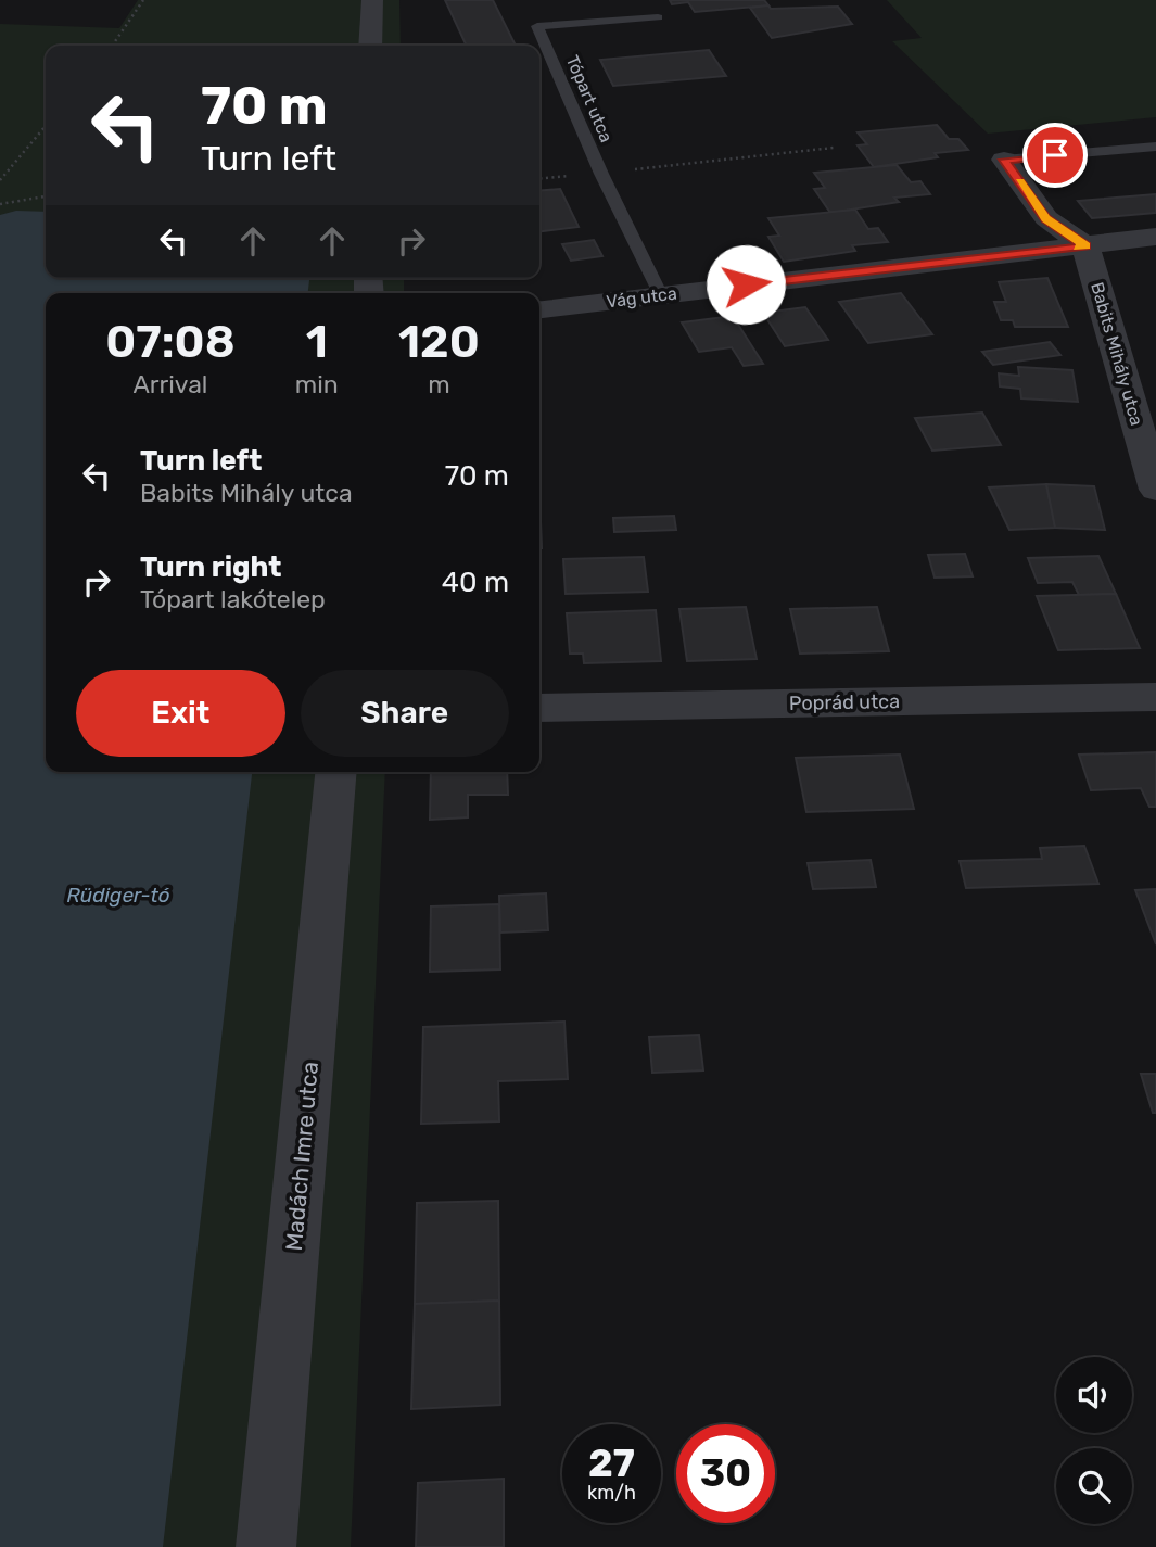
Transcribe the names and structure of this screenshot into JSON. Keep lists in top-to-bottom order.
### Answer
{
  "streets": {
    "street": [
      "Vág utca",
      "Babits Mihály utca",
      "Poprád utca",
      "Madách Imre utca"
    ],
    "lane": ["Tópart utca"]
  },
  "crossings": [
    ["Tópart utca", "Vág utca"],
    ["Vág utca", "Babits Mihály utca"]
  ],
  "water": ["Rüdiger-tó"],
  "page": {
    "turn": ["70 m", "Turn left"],
    "eta": [
      "07:08",
      "Arrival",
      "1",
      "min",
      "120",
      "m"
    ],
    "list": [
      {
        "name": "Turn left",
        "note": "Babits Mihály utca",
        "value": "70 m"
      },
      {
        "name": "Turn right",
        "note": "Tópart lakótelep",
        "value": "40 m"
      }
    ],
    "buttons": ["Exit", "Share"],
    "speed": "27 km/h",
    "limit": "30"
  }
}
